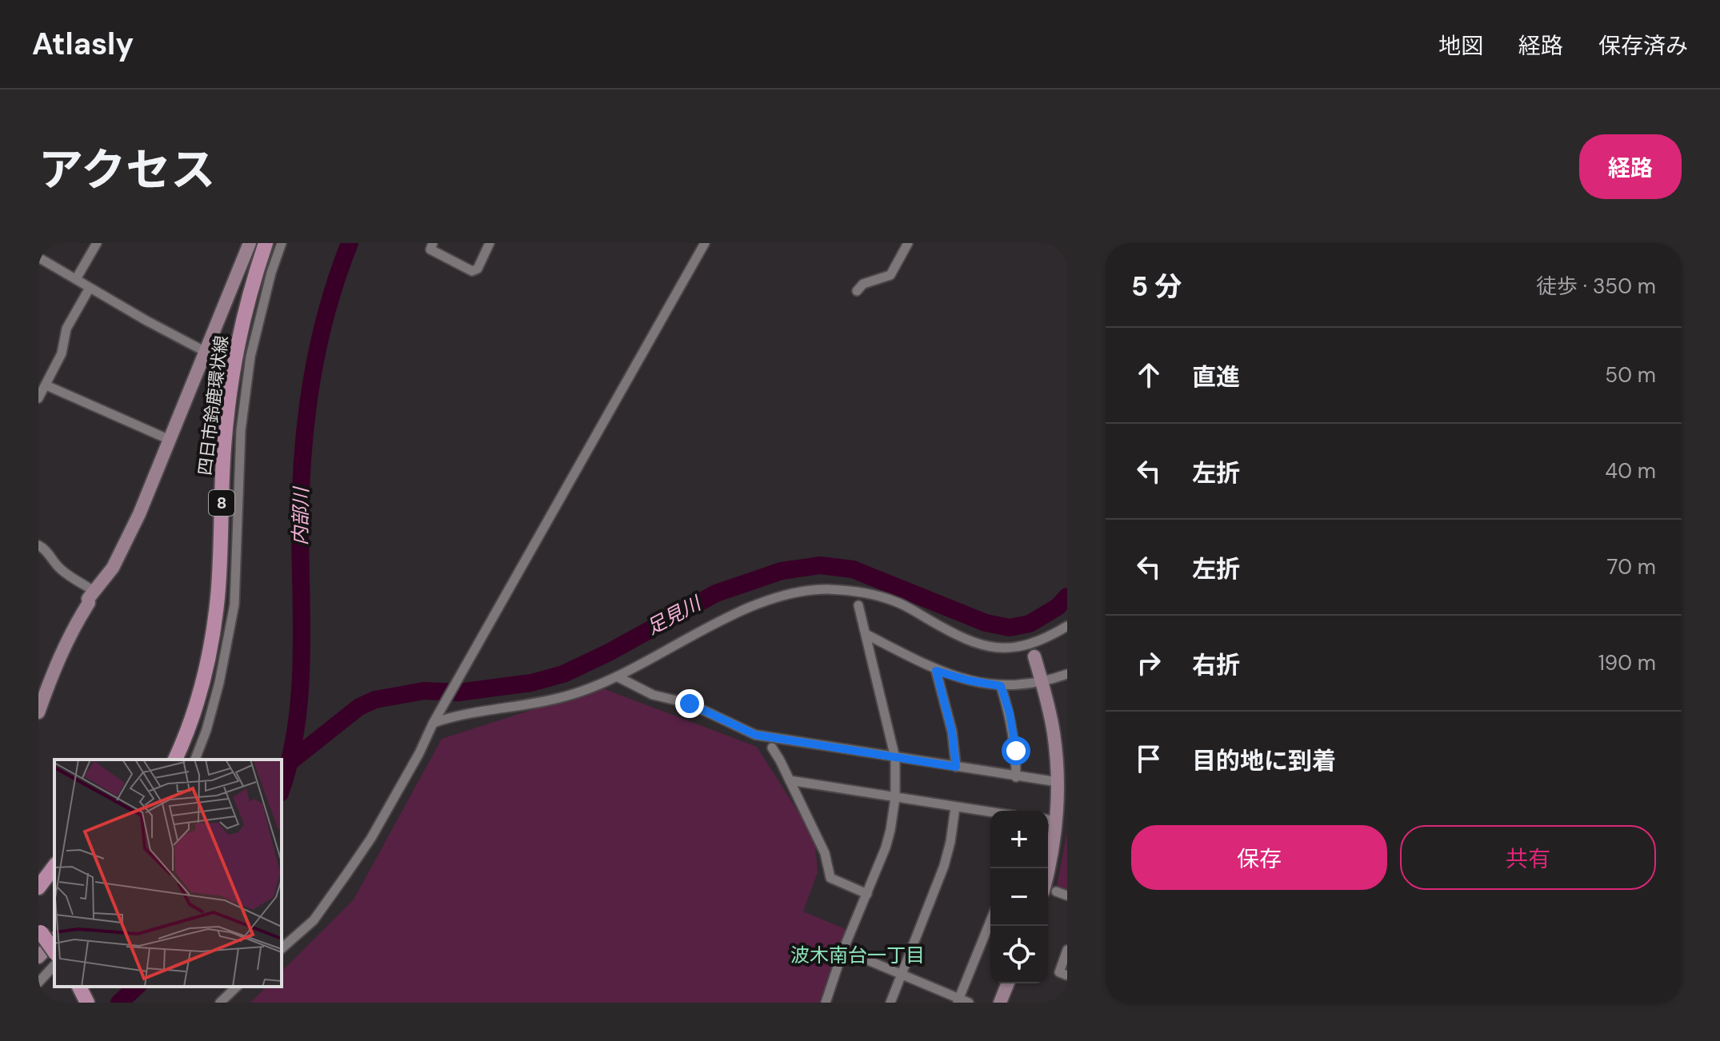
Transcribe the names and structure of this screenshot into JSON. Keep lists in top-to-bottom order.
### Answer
{
  "streets": {
    "main road": ["四日市鈴鹿環状線", "8"]
  },
  "districts": ["波木南台一丁目"],
  "water": ["内部川", "足見川"],
  "page": {
    "header": "Atlasly",
    "nav": ["地図", "経路", "保存済み"],
    "title": "アクセス",
    "buttons": [
      "経路",
      ["保存", "共有"]
    ],
    "heading": ["5 分", "徒歩 · 350 m"],
    "list": [
      ["直進", "50 m"],
      ["左折", "40 m"],
      ["左折", "70 m"],
      ["右折", "190 m"],
      "目的地に到着"
    ],
    "map_buttons": ["+", "−"]
  }
}
